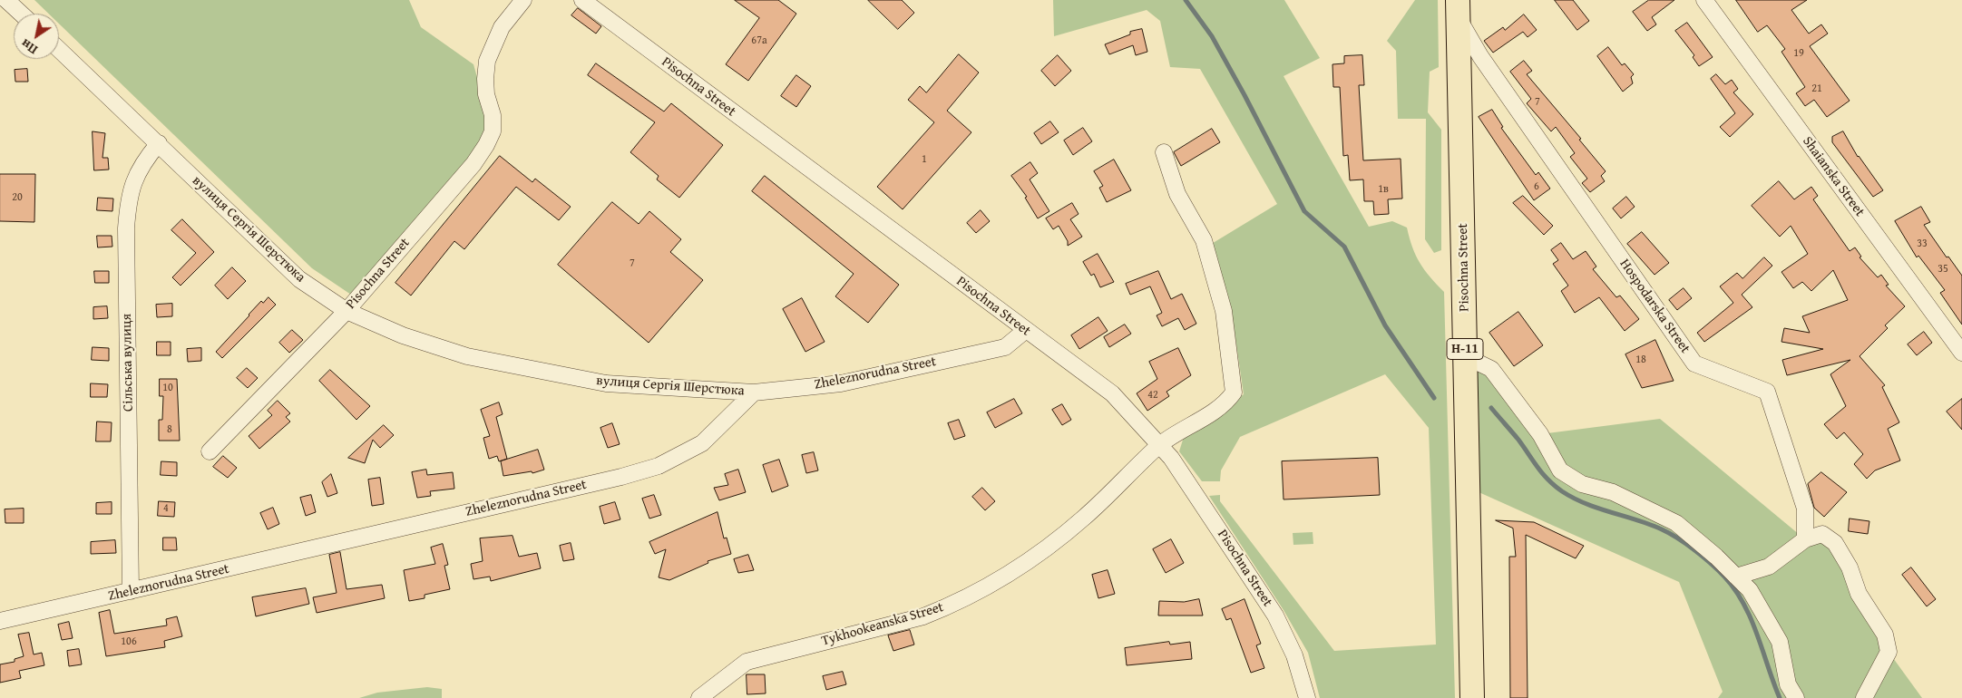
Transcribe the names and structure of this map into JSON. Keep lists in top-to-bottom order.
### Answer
{
  "streets": {
    "main road": ["Pisochna Street", "Н-11"],
    "street": [
      "Shaianska Street",
      "вулиця Сергія Шерстюка",
      "Hospodarska Street",
      "Сільська вулиця",
      "Zheleznorudna Street",
      "Tykhookeanska Street"
    ]
  },
  "crossings": [
    ["Pisochna Street", "вулиця Сергія Шерстюка"],
    ["Pisochna Street", "Hospodarska Street"],
    ["Pisochna Street", "Zheleznorudna Street"],
    ["Pisochna Street", "Tykhookeanska Street"],
    ["вулиця Сергія Шерстюка", "Сільська вулиця"],
    ["вулиця Сергія Шерстюка", "Zheleznorudna Street"],
    ["Сільська вулиця", "Zheleznorudna Street"]
  ],
  "house_numbers": [
    "67а",
    "19",
    "21",
    "7",
    "1",
    "6",
    "1в",
    "20",
    "33",
    "7",
    "35",
    "18",
    "10",
    "42",
    "8",
    "4",
    "106"
  ],
  "north": "bottom left"
}
